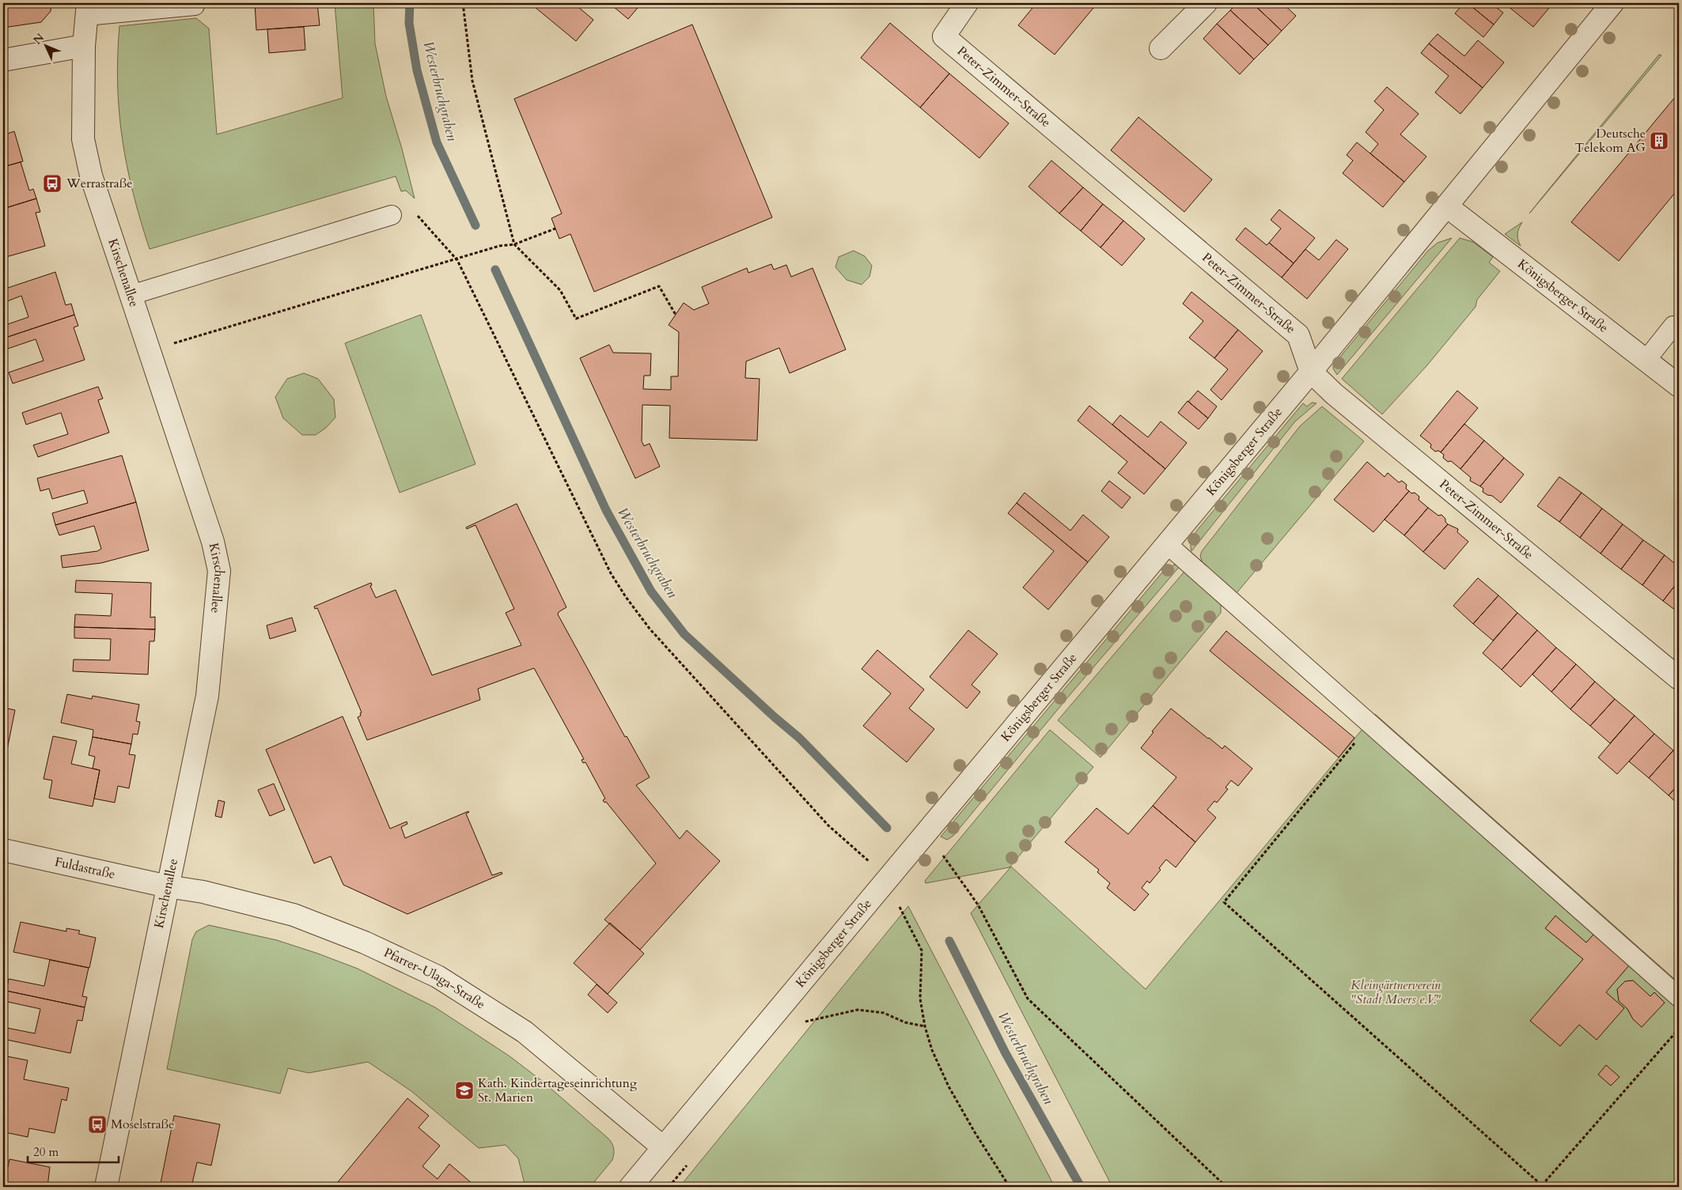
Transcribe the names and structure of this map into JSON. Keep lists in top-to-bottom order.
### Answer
{
  "streets": {
    "street": [
      "Peter-Zimmer-Straße",
      "Kirschenallee",
      "Königsberger Straße",
      "Fuldastraße",
      "Pfarrer-Ulaga-Straße"
    ]
  },
  "crossings": [
    ["Peter-Zimmer-Straße", "Königsberger Straße"],
    ["Kirschenallee", "Fuldastraße"],
    ["Kirschenallee", "Pfarrer-Ulaga-Straße"],
    ["Königsberger Straße", "Pfarrer-Ulaga-Straße"],
    ["Fuldastraße", "Pfarrer-Ulaga-Straße"]
  ],
  "water": ["Westerbruchgraben"],
  "parks": ["Kleingärtnerverein \"Stadt Moers e.V.\""],
  "places": {
    "building": ["Deutsche Telekom AG"],
    "bus stop": ["Werrastraße", "Moselstraße"],
    "school or university": ["Kath. Kindertageseinrichtung St. Marien"]
  },
  "scale_bar": "20 m",
  "north": "top left"
}
